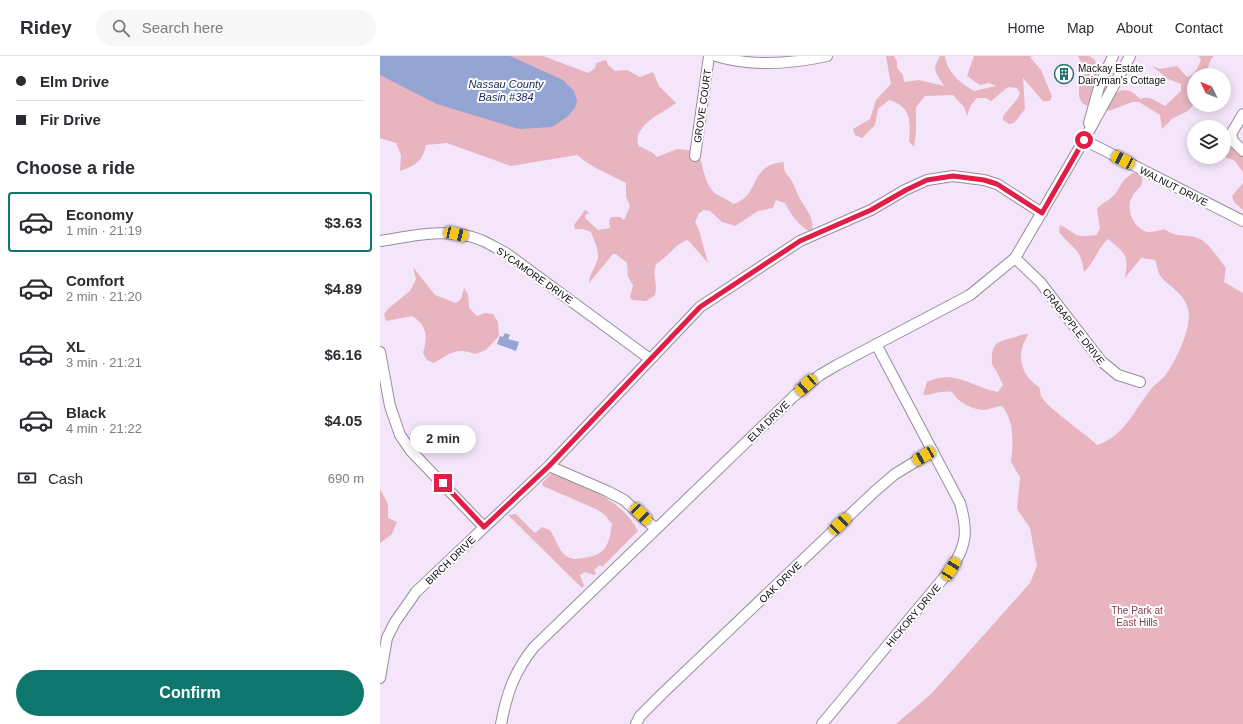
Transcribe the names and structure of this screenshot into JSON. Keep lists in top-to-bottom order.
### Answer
{
  "streets": {
    "street": [
      "GROVE COURT",
      "WALNUT DRIVE",
      "SYCAMORE DRIVE",
      "CRABAPPLE DRIVE",
      "ELM DRIVE",
      "BIRCH DRIVE",
      "OAK DRIVE",
      "HICKORY DRIVE"
    ]
  },
  "crossings": [
    ["WALNUT DRIVE", "ELM DRIVE"],
    ["SYCAMORE DRIVE", "BIRCH DRIVE"],
    ["CRABAPPLE DRIVE", "ELM DRIVE"],
    ["ELM DRIVE", "BIRCH DRIVE"],
    ["ELM DRIVE", "HICKORY DRIVE"],
    ["OAK DRIVE", "HICKORY DRIVE"]
  ],
  "water": ["Nassau County Basin #384"],
  "parks": ["The Park at East Hills"],
  "places": {
    "building": ["Mackay Estate Dairyman's Cottage"]
  },
  "north": "top left",
  "page": {
    "header": "Ridey",
    "search": "Search here",
    "nav": [
      "Home",
      "Map",
      "About",
      "Contact"
    ],
    "banner": ["Elm Drive", "Fir Drive"],
    "heading": "Choose a ride",
    "list": [
      {
        "name": "Economy",
        "note": "1 min · 21:19",
        "value": "$3.63"
      },
      {
        "name": "Comfort",
        "note": "2 min · 21:20",
        "value": "$4.89"
      },
      {
        "name": "XL",
        "note": "3 min · 21:21",
        "value": "$6.16"
      },
      {
        "name": "Black",
        "note": "4 min · 21:22",
        "value": "$4.05"
      }
    ],
    "bubble": "2 min",
    "pay": ["Cash", "690 m"],
    "buttons": "Confirm"
  }
}
